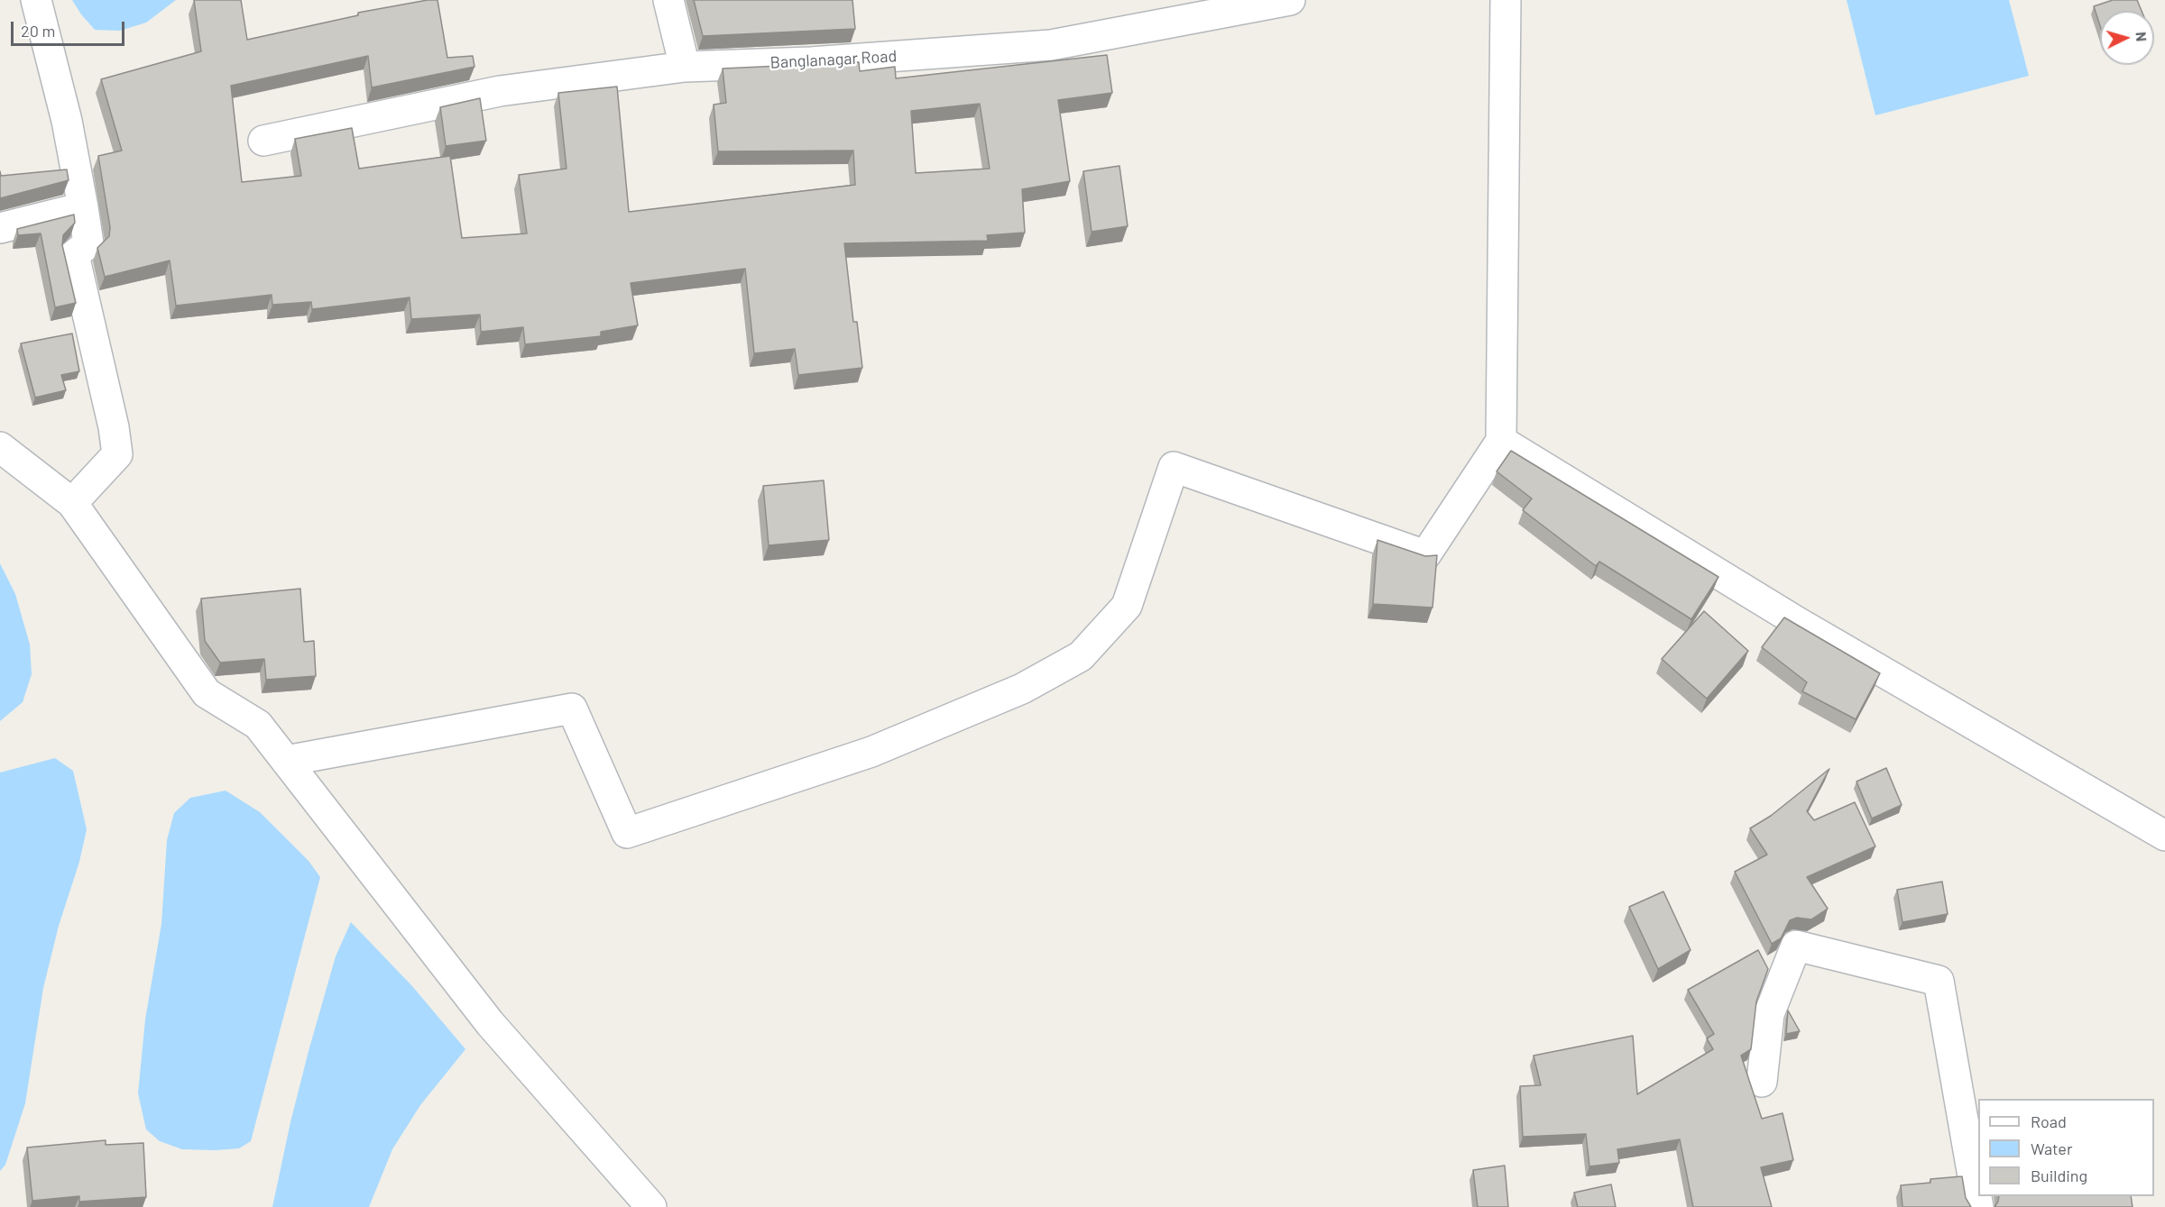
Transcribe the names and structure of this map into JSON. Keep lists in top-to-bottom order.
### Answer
{
  "streets": {
    "street": ["Banglanagar Road"]
  },
  "legend": ["Road", "Water", "Building"],
  "scale_bar": "20 m",
  "north": "right"
}
